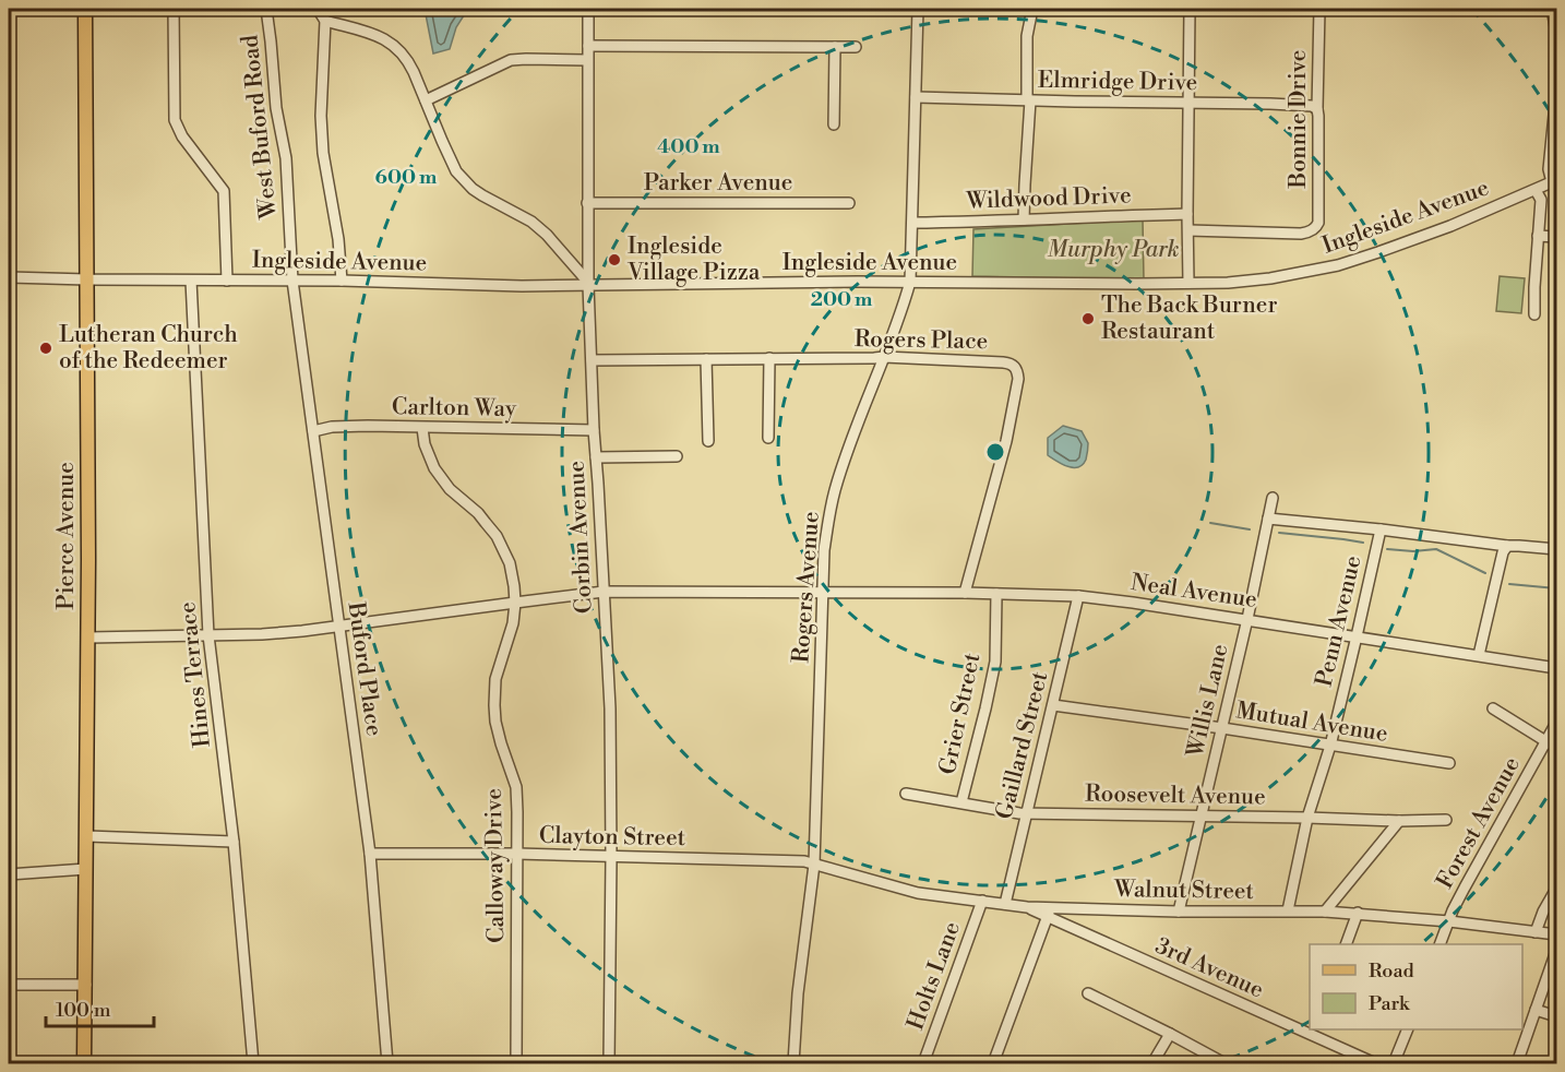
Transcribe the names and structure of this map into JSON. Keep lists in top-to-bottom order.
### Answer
{
  "streets": {
    "main road": ["Pierce Avenue"],
    "street": [
      "Elmridge Drive",
      "Bonnie Drive",
      "West Buford Road",
      "Parker Avenue",
      "Wildwood Drive",
      "Ingleside Avenue",
      "Rogers Place",
      "Carlton Way",
      "Corbin Avenue",
      "Rogers Avenue",
      "Neal Avenue",
      "Penn Avenue",
      "Buford Place",
      "Hines Terrace",
      "Willis Lane",
      "Grier Street",
      "Mutual Avenue",
      "Gaillard Street",
      "Roosevelt Avenue",
      "Forest Avenue",
      "Clayton Street",
      "Calloway Drive",
      "Walnut Street",
      "3rd Avenue",
      "Holts Lane"
    ]
  },
  "crossings": [
    ["Elmridge Drive", "Bonnie Drive"],
    ["Elmridge Drive", "Rogers Avenue"],
    ["West Buford Road", "Ingleside Avenue"],
    ["West Buford Road", "Buford Place"],
    ["Parker Avenue", "Corbin Avenue"],
    ["Wildwood Drive", "Rogers Avenue"],
    ["Ingleside Avenue", "Pierce Avenue"],
    ["Ingleside Avenue", "Corbin Avenue"],
    ["Ingleside Avenue", "Rogers Avenue"],
    ["Ingleside Avenue", "Buford Place"],
    ["Ingleside Avenue", "Hines Terrace"],
    ["Rogers Place", "Corbin Avenue"],
    ["Rogers Place", "Rogers Avenue"],
    ["Rogers Place", "Neal Avenue"],
    ["Carlton Way", "Corbin Avenue"],
    ["Carlton Way", "Buford Place"],
    ["Carlton Way", "Calloway Drive"],
    ["Pierce Avenue", "Neal Avenue"],
    ["Corbin Avenue", "Neal Avenue"],
    ["Corbin Avenue", "Clayton Street"],
    ["Rogers Avenue", "Neal Avenue"],
    ["Rogers Avenue", "Clayton Street"],
    ["Neal Avenue", "Penn Avenue"],
    ["Neal Avenue", "Buford Place"],
    ["Neal Avenue", "Hines Terrace"],
    ["Neal Avenue", "Willis Lane"],
    ["Neal Avenue", "Grier Street"],
    ["Neal Avenue", "Gaillard Street"],
    ["Neal Avenue", "Calloway Drive"],
    ["Penn Avenue", "Mutual Avenue"],
    ["Penn Avenue", "Roosevelt Avenue"],
    ["Penn Avenue", "Walnut Street"],
    ["Buford Place", "Clayton Street"],
    ["Willis Lane", "Mutual Avenue"],
    ["Willis Lane", "Roosevelt Avenue"],
    ["Willis Lane", "Walnut Street"],
    ["Grier Street", "Roosevelt Avenue"],
    ["Mutual Avenue", "Gaillard Street"],
    ["Gaillard Street", "Roosevelt Avenue"],
    ["Gaillard Street", "3rd Avenue"],
    ["Forest Avenue", "Walnut Street"],
    ["Clayton Street", "Calloway Drive"],
    ["Walnut Street", "3rd Avenue"]
  ],
  "parks": ["Murphy Park"],
  "places": ["Ingleside Village Pizza", "The Back Burner Restaurant", "Lutheran Church of the Redeemer"],
  "legend": ["Road", "Park"],
  "scale_bar": "100 m",
  "rings": ["400 m", "600 m", "200 m"]
}
